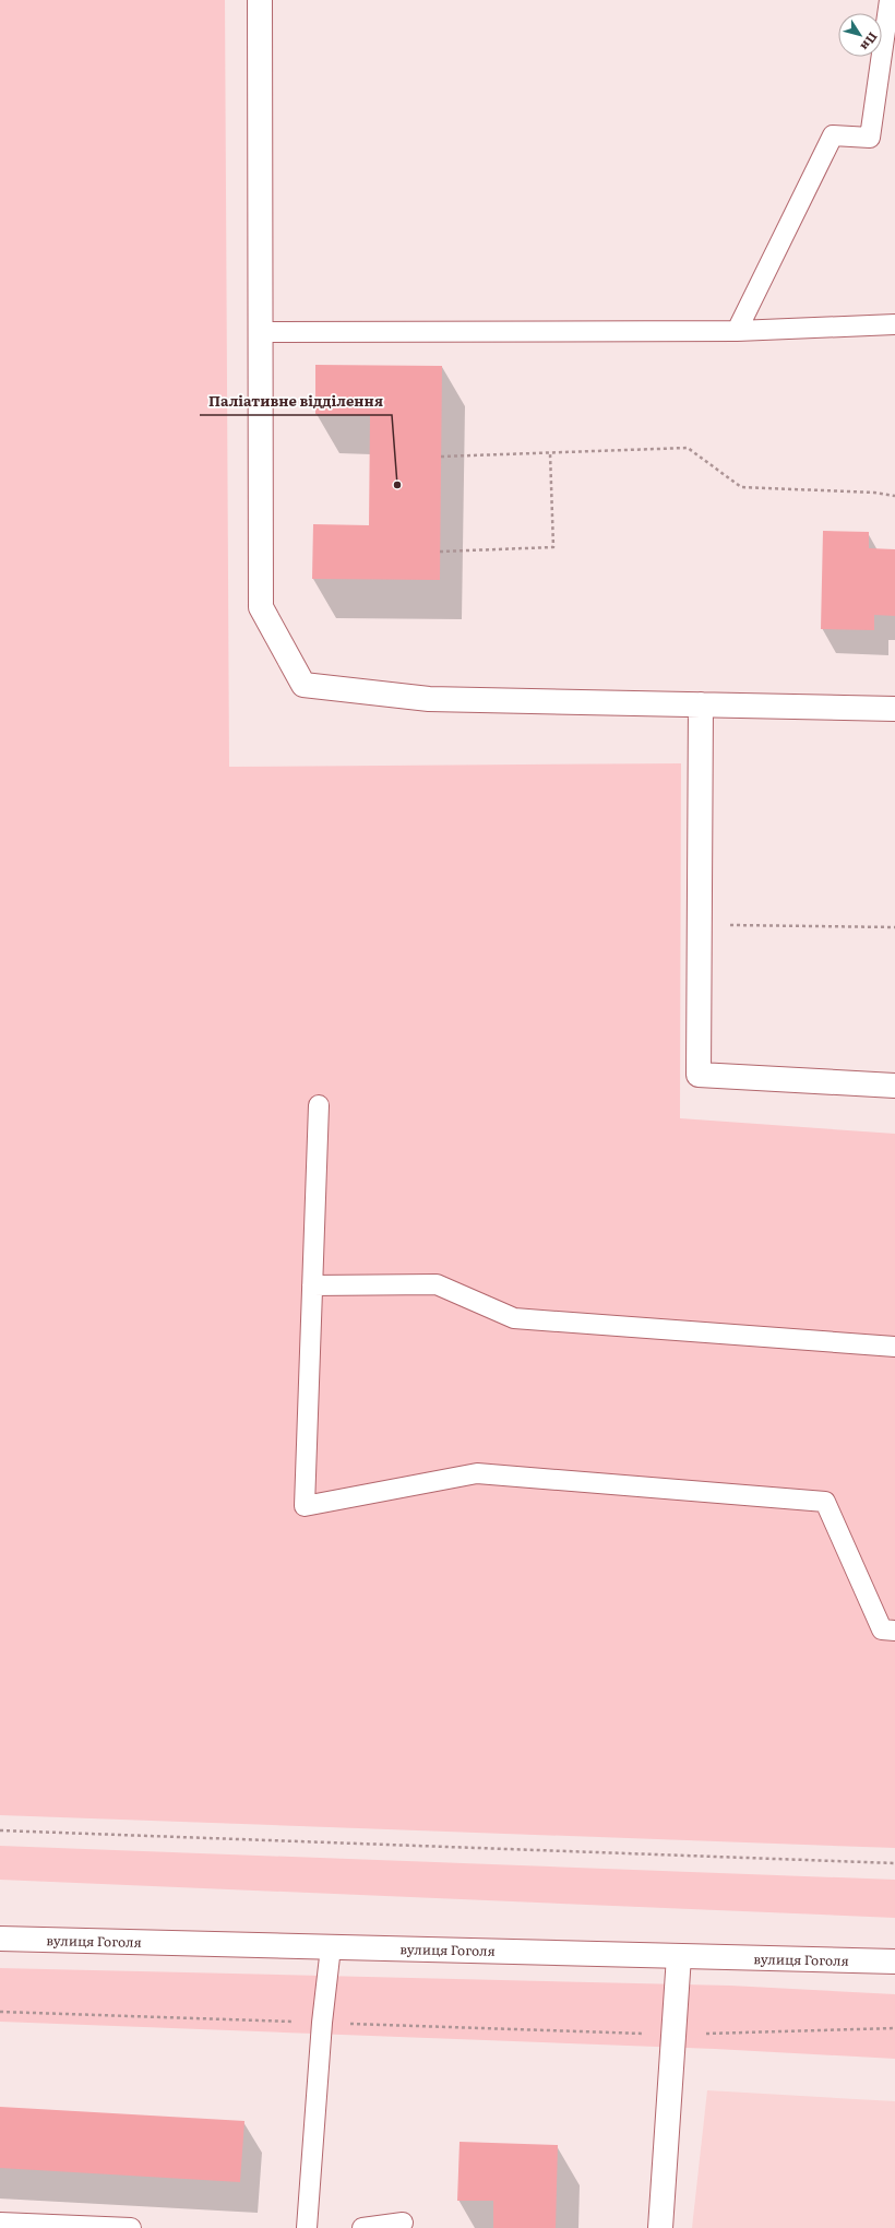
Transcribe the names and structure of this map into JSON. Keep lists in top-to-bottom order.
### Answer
{
  "streets": {
    "street": ["вулиця Гоголя"]
  },
  "places": ["Паліативне відділення"],
  "north": "bottom right"
}
